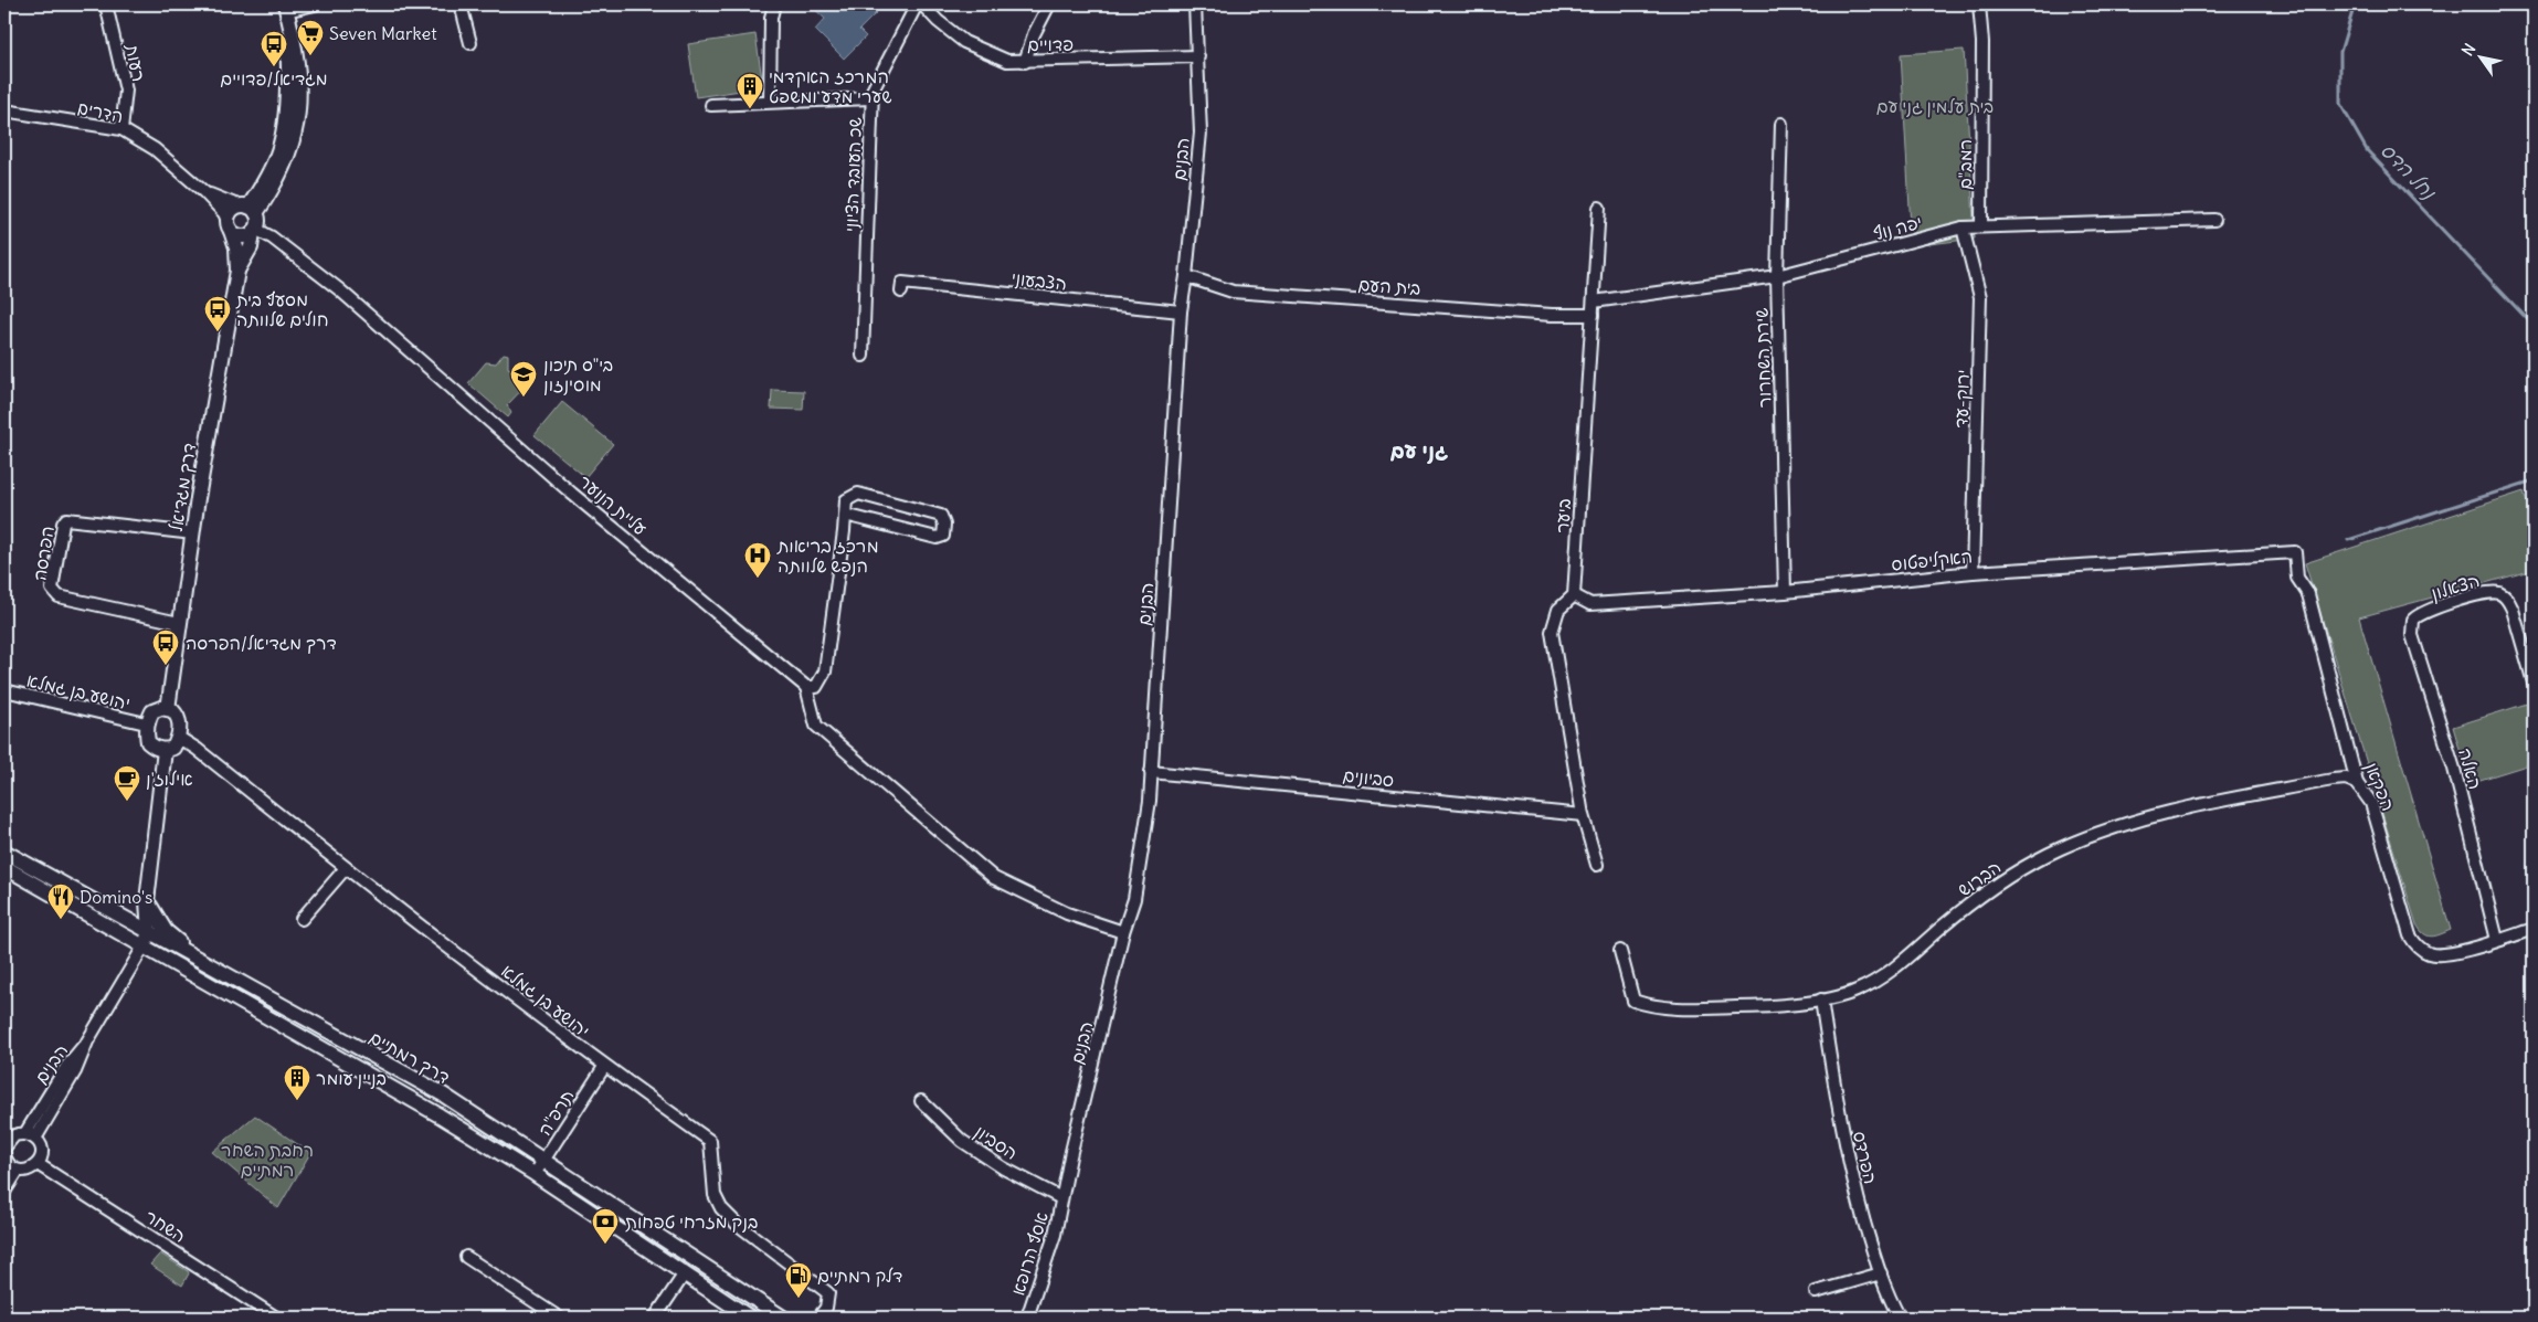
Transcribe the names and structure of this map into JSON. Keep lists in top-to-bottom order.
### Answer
{
  "streets": {
    "main road": ["דרך מגדיאל", "דרך רמתיים"],
    "street": [
      "פדויים",
      "רעות",
      "הדרים",
      "הבנים",
      "רמב\"ם",
      "שכ העובד הציוני",
      "יפה נוף",
      "הצבעוני",
      "בית העם",
      "שירת השחרור",
      "ירוק-עד",
      "עליית הנוער",
      "ביער",
      "הפרסה",
      "האקליפטוס",
      "הצאלון",
      "יהושע בן גמלא",
      "האלה",
      "סביונים",
      "הפקאן",
      "הברוש",
      "תרפ\"ה",
      "הסביון",
      "הפרדס",
      "השחר",
      "אסף הרופא"
    ]
  },
  "crossings": [
    ["פדויים", "הבנים"],
    ["רעות", "הדרים"],
    ["הדרים", "דרך מגדיאל"],
    ["הבנים", "הצבעוני"],
    ["הבנים", "בית העם"],
    ["הבנים", "סביונים"],
    ["הבנים", "דרך רמתיים"],
    ["הבנים", "הסביון"],
    ["הבנים", "אסף הרופא"],
    ["רמב\"ם", "יפה נוף"],
    ["יפה נוף", "שירת השחרור"],
    ["יפה נוף", "ירוק-עד"],
    ["יפה נוף", "ביער"],
    ["בית העם", "ביער"],
    ["שירת השחרור", "האקליפטוס"],
    ["ירוק-עד", "האקליפטוס"],
    ["דרך מגדיאל", "עליית הנוער"],
    ["דרך מגדיאל", "הפרסה"],
    ["דרך מגדיאל", "יהושע בן גמלא"],
    ["ביער", "האקליפטוס"],
    ["האקליפטוס", "הפקאן"],
    ["הצאלון", "האלה"],
    ["יהושע בן גמלא", "תרפ\"ה"],
    ["האלה", "הפקאן"],
    ["הפקאן", "הברוש"],
    ["הברוש", "הפרדס"],
    ["דרך רמתיים", "תרפ\"ה"],
    ["הסביון", "אסף הרופא"]
  ],
  "districts": ["גני עם"],
  "water": ["נחל הדס"],
  "parks": ["בית עלמין גני עם", "רחבת השחר רמתיים"],
  "places": {
    "supermarket": ["Seven Market"],
    "bus stop": ["מגדיאל/פדויים", "מסעף בית חולים שלוותה", "דרך מגדיאל/הפרסה"],
    "building": ["המרכז האקדמי שערי מדע ומשפט", "בניין עומר"],
    "school or university": ["בי\"ס תיכון מוסינזון"],
    "hospital": ["מרכז בריאות הנפש שלוותה"],
    "cafe": ["אילוז'ן"],
    "restaurant": ["Domino's"],
    "bank": ["בנק מזרחי טפחות"],
    "fuel station": ["דלק רמתיים"]
  },
  "north": "top left"
}
